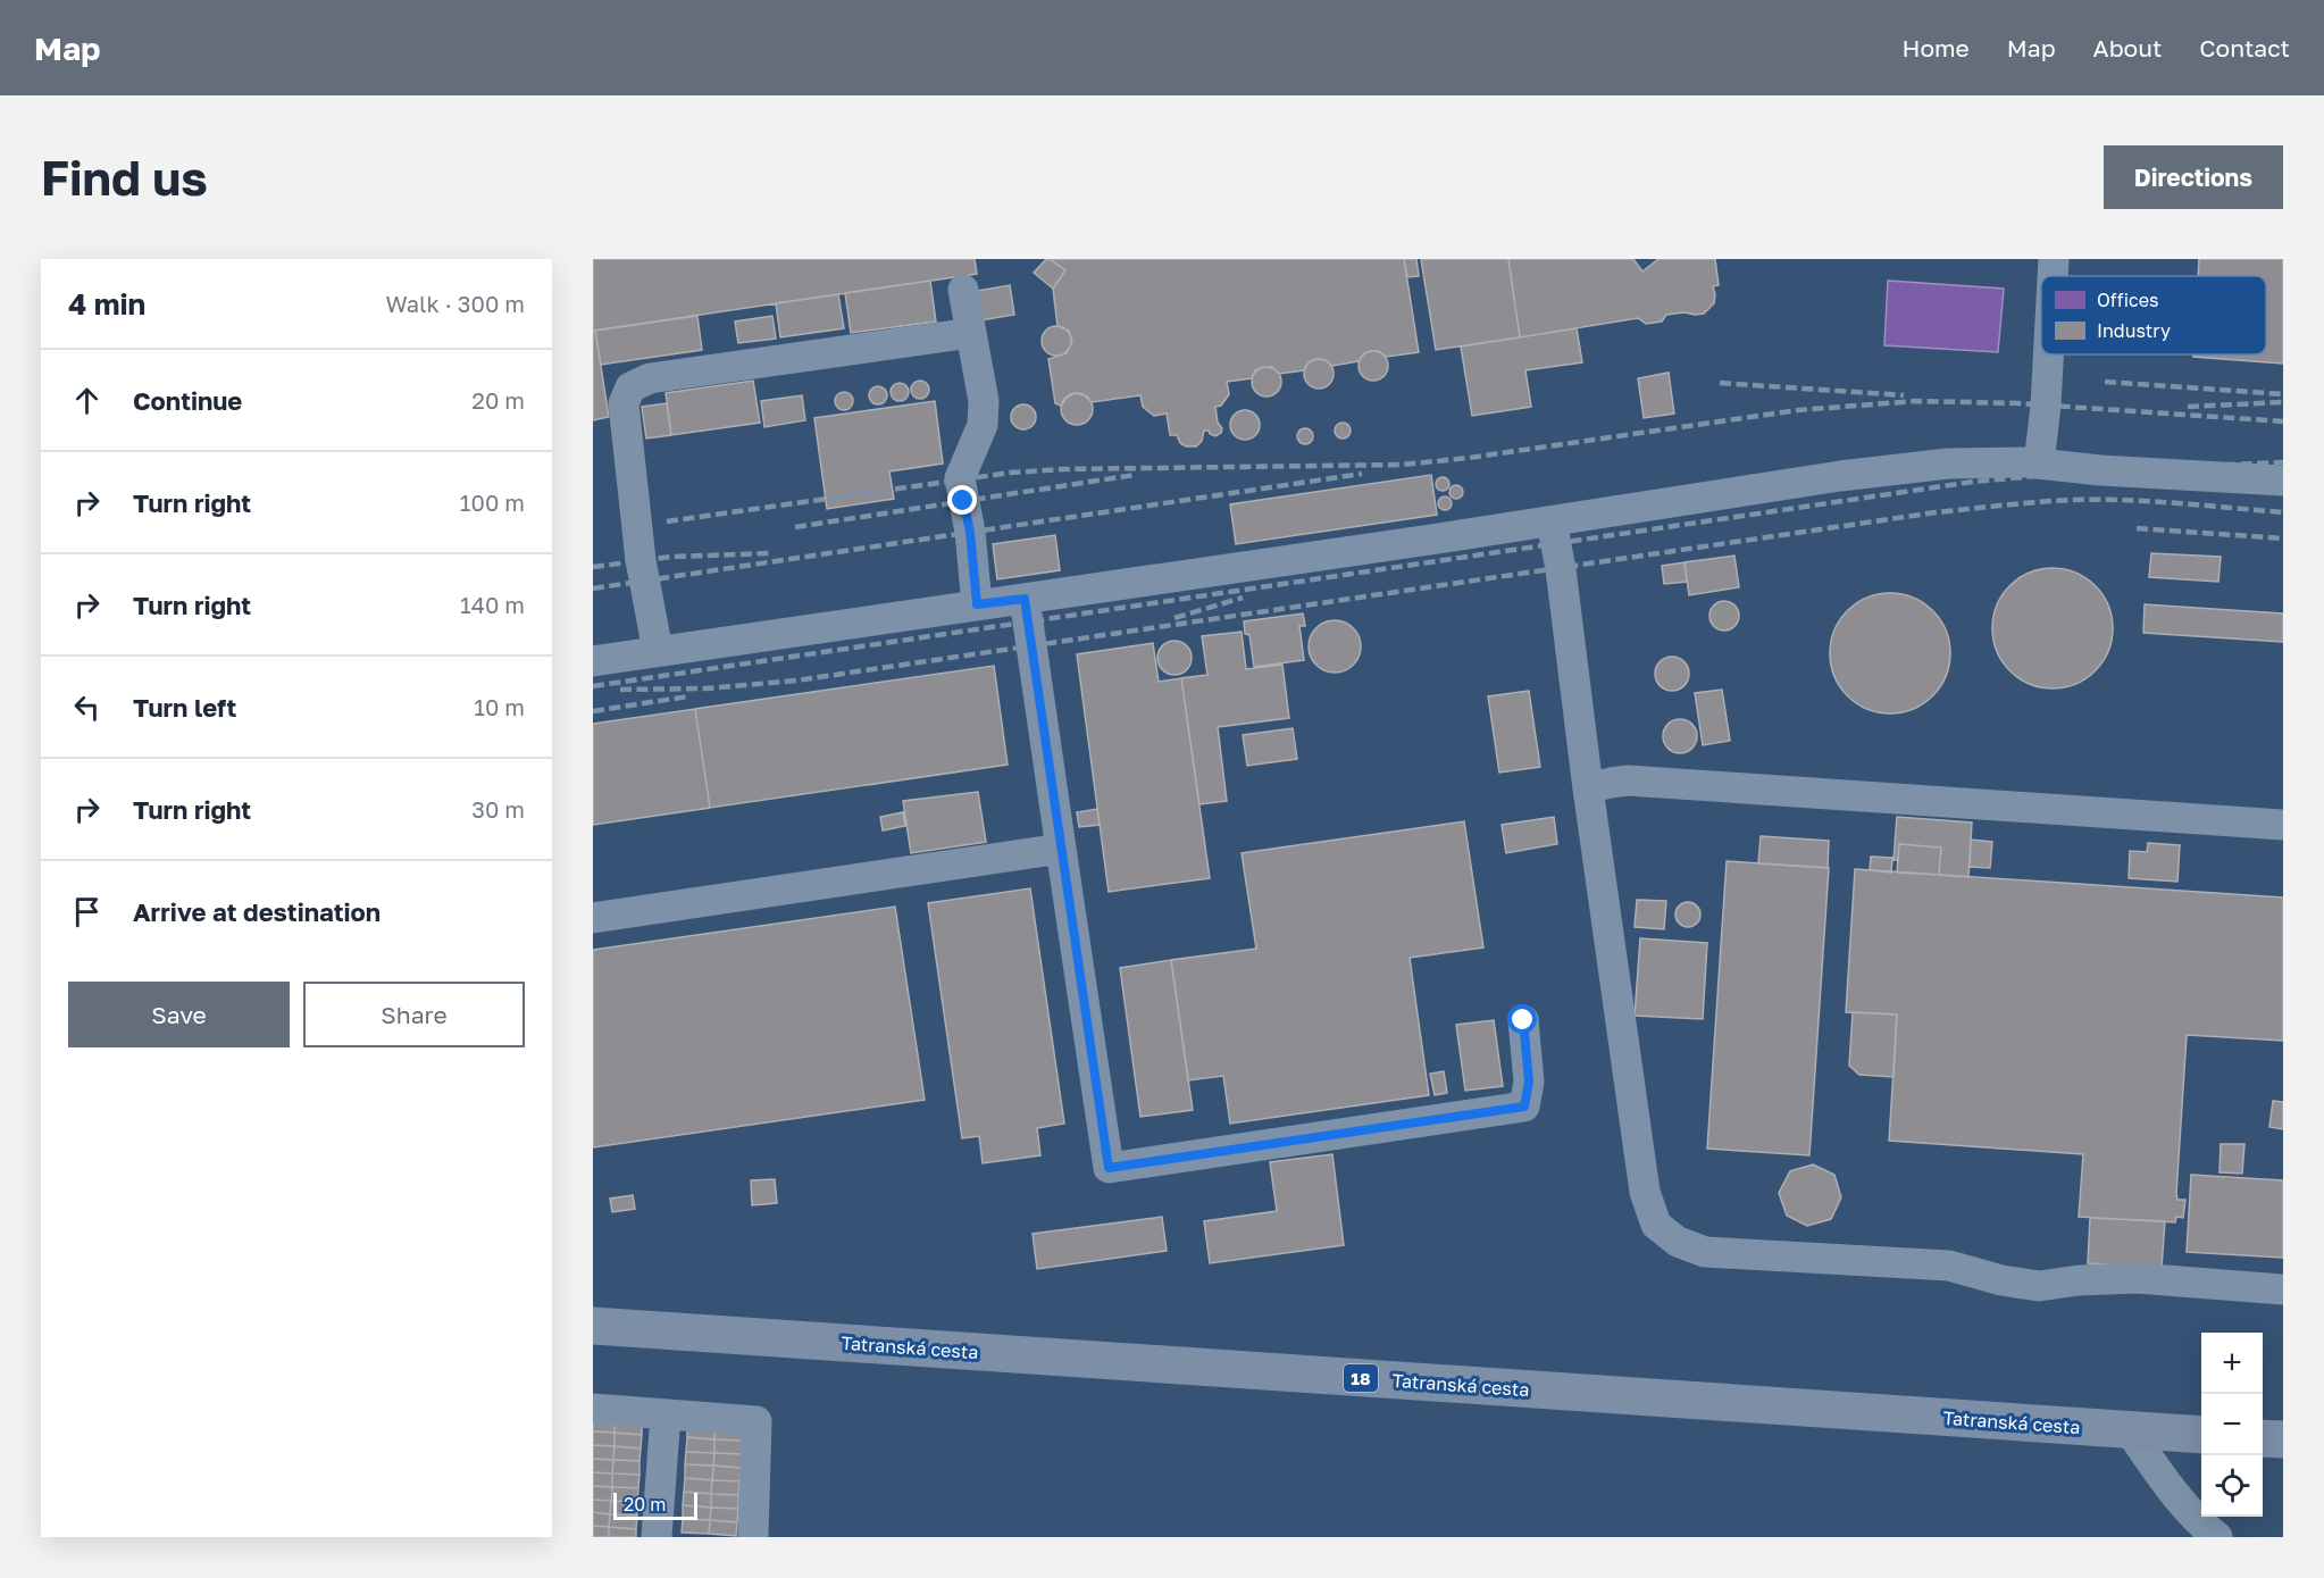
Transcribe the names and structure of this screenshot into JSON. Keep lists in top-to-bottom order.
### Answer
{
  "streets": {
    "main road": ["Tatranská cesta", "18"]
  },
  "legend": ["Offices", "Industry"],
  "scale_bar": "20 m",
  "page": {
    "header": "Map",
    "nav": [
      "Home",
      "Map",
      "About",
      "Contact"
    ],
    "buttons": [
      "Directions",
      ["Save", "Share"]
    ],
    "title": "Find us",
    "heading": ["4 min", "Walk · 300 m"],
    "list": [
      ["Continue", "20 m"],
      ["Turn right", "100 m"],
      ["Turn right", "140 m"],
      ["Turn left", "10 m"],
      ["Turn right", "30 m"],
      "Arrive at destination"
    ],
    "map_buttons": ["+", "−"],
    "scale": "20 m"
  }
}
